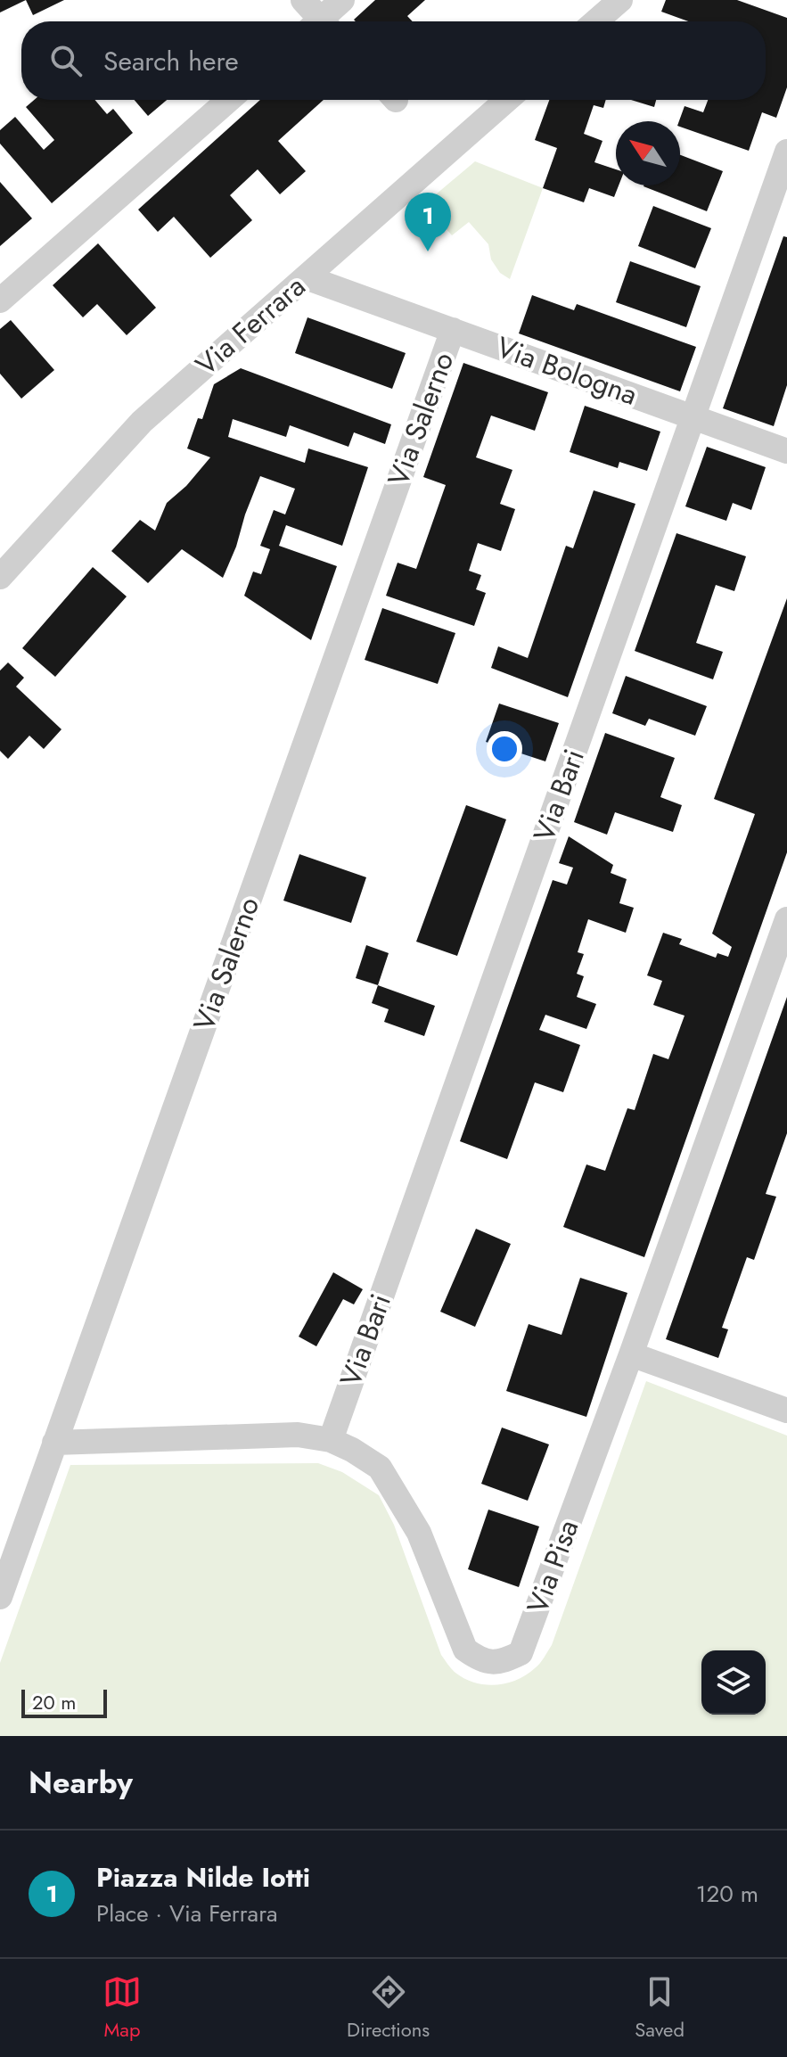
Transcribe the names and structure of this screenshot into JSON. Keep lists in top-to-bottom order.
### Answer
{
  "streets": {
    "street": [
      "Via Ferrara",
      "Via Bologna",
      "Via Salerno",
      "Via Bari",
      "Via Pisa"
    ]
  },
  "crossings": [
    ["Via Ferrara", "Via Bologna"],
    ["Via Bologna", "Via Salerno"],
    ["Via Bologna", "Via Bari"],
    ["Via Salerno", "Via Pisa"],
    ["Via Bari", "Via Pisa"]
  ],
  "scale_bar": "20 m",
  "north": "top left",
  "page": {
    "search": "Search here",
    "pins": "1",
    "scale": "20 m",
    "heading": "Nearby",
    "list": [
      {
        "mark": "1",
        "name": "Piazza Nilde Iotti",
        "note": "Place · Via Ferrara",
        "value": "120 m"
      }
    ],
    "nav": ["Map", "Directions", "Saved"]
  }
}
